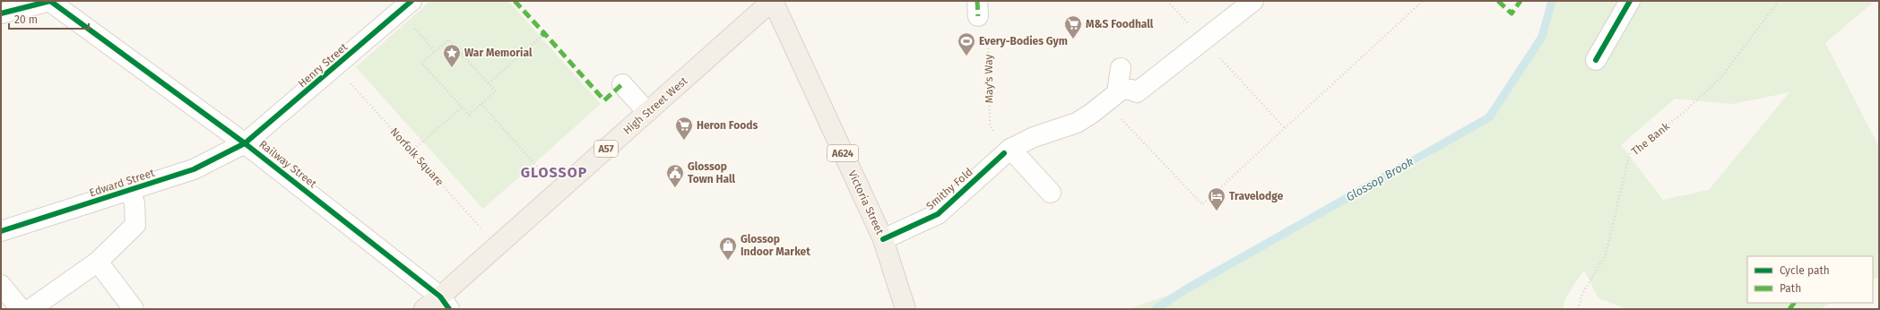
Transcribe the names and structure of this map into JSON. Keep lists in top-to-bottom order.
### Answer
{
  "streets": {
    "main road": [
      "High Street West",
      "A57",
      "A624",
      "Victoria Street"
    ],
    "street": [
      "Henry Street",
      "Railway Street",
      "Edward Street",
      "Smithy Fold"
    ],
    "path": ["May's Way", "The Bank", "Norfolk Square"]
  },
  "crossings": [
    ["Henry Street", "Norfolk Square"],
    ["Henry Street", "Railway Street"],
    ["Henry Street", "Edward Street"],
    ["May's Way", "Smithy Fold"],
    ["High Street West", "Norfolk Square"],
    ["High Street West", "Railway Street"],
    ["High Street West", "Victoria Street"],
    ["Railway Street", "Edward Street"],
    ["Smithy Fold", "Victoria Street"]
  ],
  "districts": ["GLOSSOP"],
  "water": ["Glossop Brook"],
  "places": {
    "supermarket": ["M&S Foodhall", "Heron Foods"],
    "sports": ["Every-Bodies Gym"],
    "place": ["War Memorial"],
    "public building": ["Glossop Town Hall"],
    "hotel": ["Travelodge"],
    "shop": ["Glossop Indoor Market"]
  },
  "legend": ["Cycle path", "Path"],
  "scale_bar": "20 m"
}
